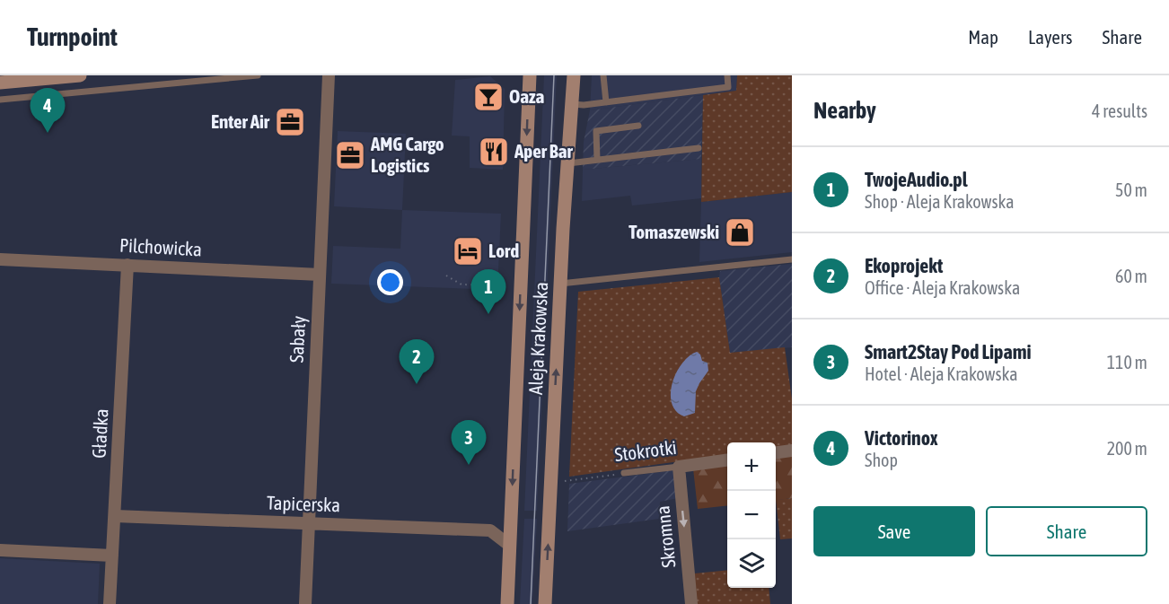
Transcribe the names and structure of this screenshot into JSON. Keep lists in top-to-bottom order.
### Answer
{
  "streets": {
    "main road": ["Aleja Krakowska"],
    "street": [
      "Pilchowicka",
      "Sabały",
      "Gładka",
      "Stokrotki",
      "Tapicerska",
      "Skromna"
    ]
  },
  "crossings": [
    ["Pilchowicka", "Sabały"],
    ["Pilchowicka", "Gładka"],
    ["Sabały", "Tapicerska"],
    ["Gładka", "Tapicerska"],
    ["Stokrotki", "Skromna"]
  ],
  "one_way": ["Skromna"],
  "places": {
    "bar": ["Oaza"],
    "office": ["Enter Air", "AMG Cargo Logistics"],
    "restaurant": ["Aper Bar"],
    "shop": ["Tomaszewski"],
    "hotel": ["Lord"]
  },
  "page": {
    "header": "Turnpoint",
    "nav": ["Map", "Layers", "Share"],
    "heading": ["Nearby", "4 results"],
    "pins": [
      "4",
      "1",
      "2",
      "3"
    ],
    "list": [
      {
        "mark": "1",
        "name": "TwojeAudio.pl",
        "note": "Shop · Aleja Krakowska",
        "value": "50 m"
      },
      {
        "mark": "2",
        "name": "Ekoprojekt",
        "note": "Office · Aleja Krakowska",
        "value": "60 m"
      },
      {
        "mark": "3",
        "name": "Smart2Stay Pod Lipami",
        "note": "Hotel · Aleja Krakowska",
        "value": "110 m"
      },
      {
        "mark": "4",
        "name": "Victorinox",
        "note": "Shop",
        "value": "200 m"
      }
    ],
    "map_buttons": ["+", "−"],
    "buttons": ["Save", "Share"]
  }
}
